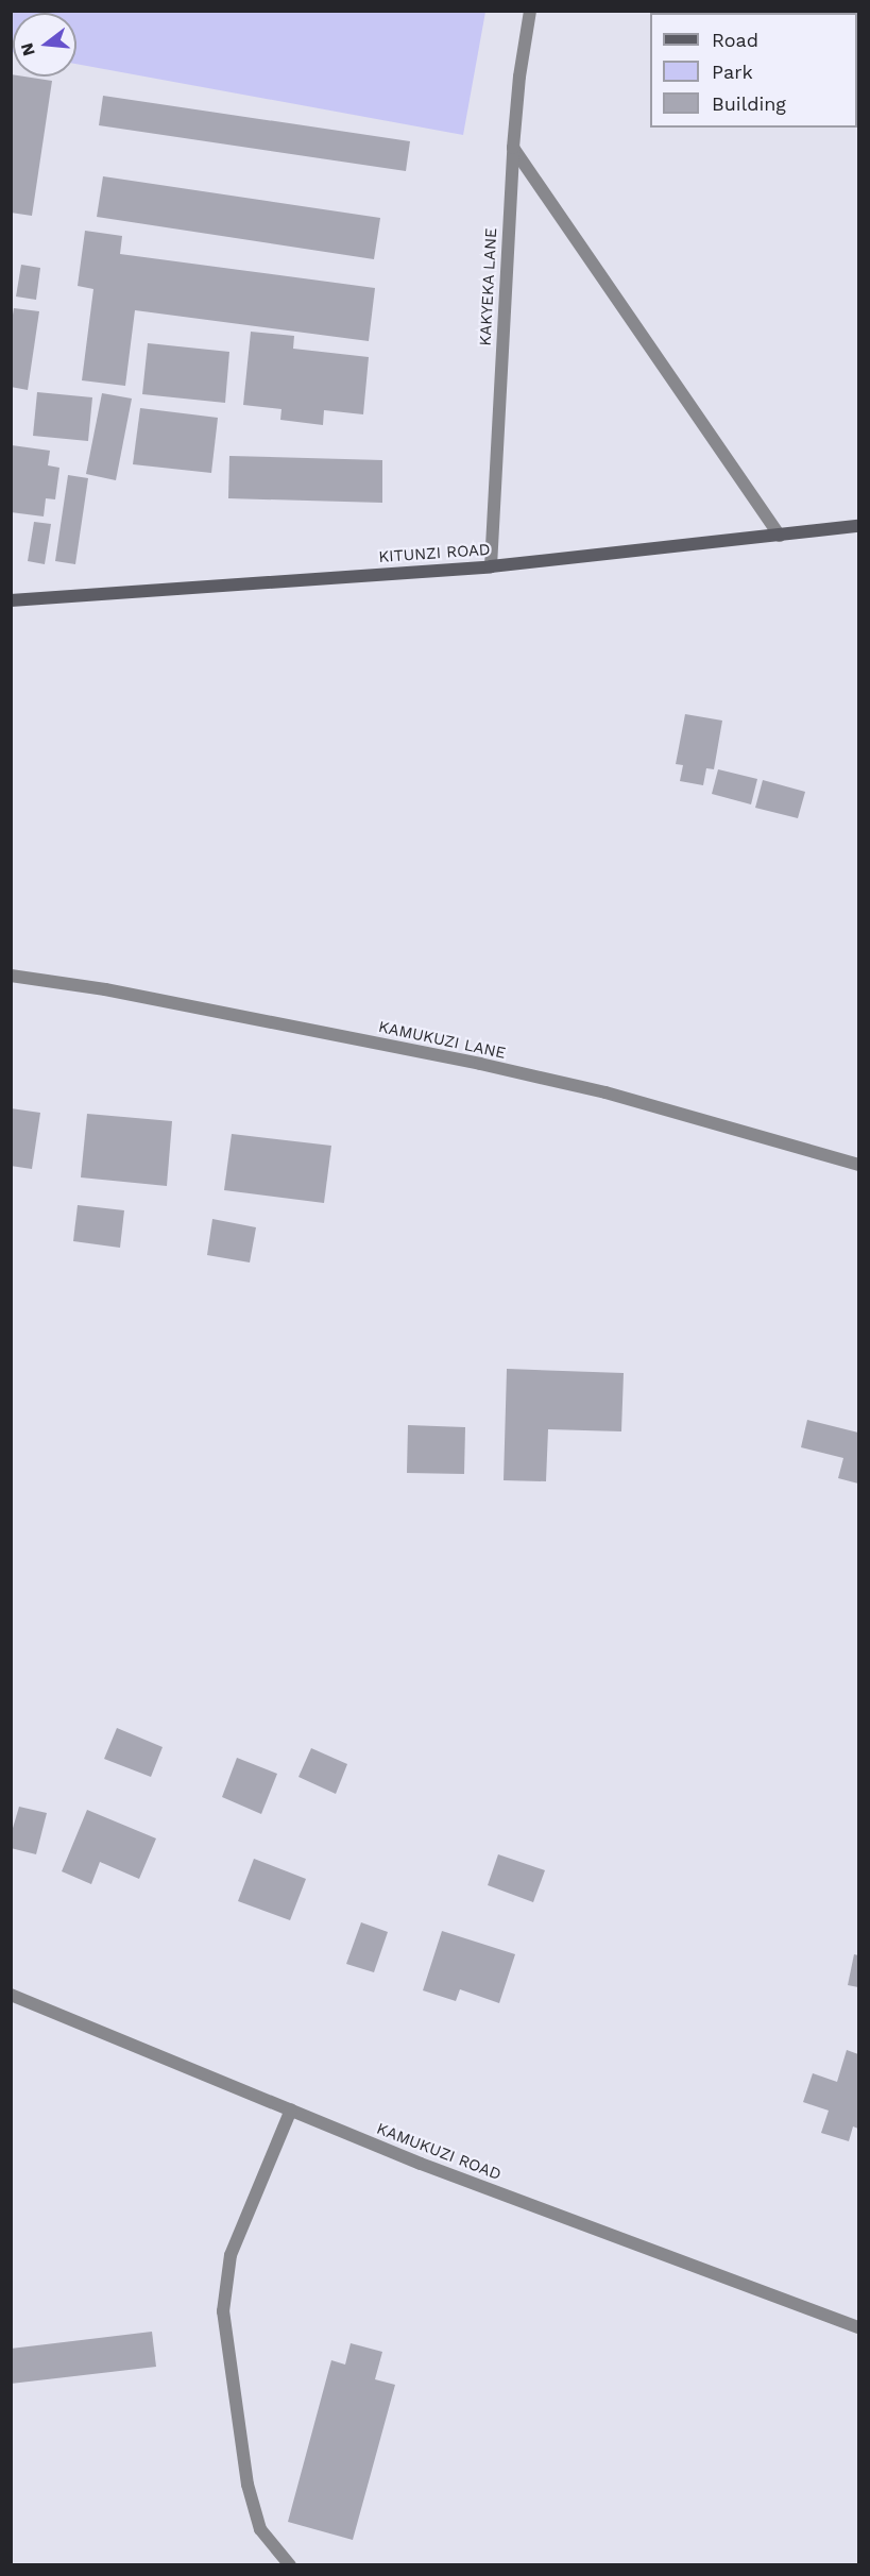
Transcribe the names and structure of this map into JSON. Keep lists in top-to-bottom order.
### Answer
{
  "streets": {
    "street": [
      "KAKYEKA LANE",
      "KITUNZI ROAD",
      "KAMUKUZI LANE",
      "KAMUKUZI ROAD"
    ]
  },
  "crossings": [
    ["KAKYEKA LANE", "KITUNZI ROAD"]
  ],
  "legend": ["Road", "Park", "Building"],
  "north": "left"
}
